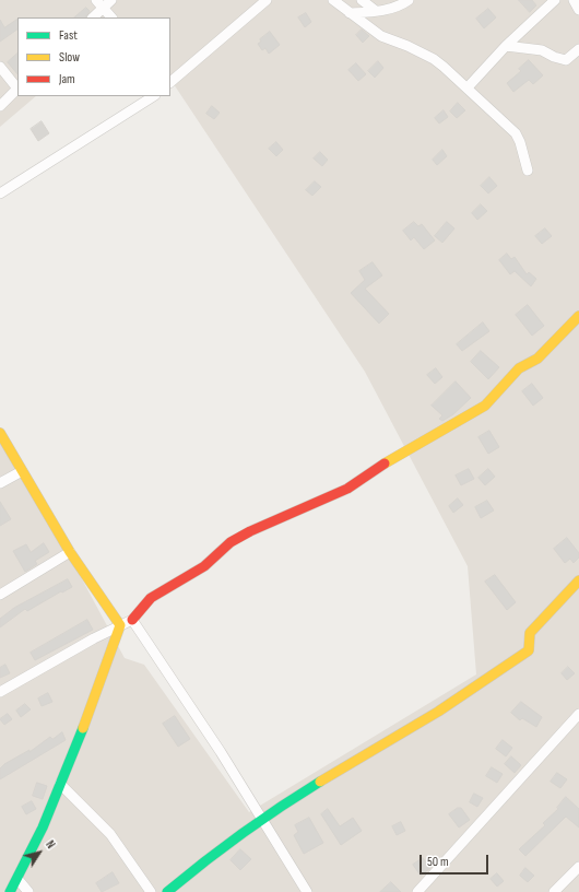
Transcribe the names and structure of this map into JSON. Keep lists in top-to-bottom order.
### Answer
{
  "legend": ["Fast", "Slow", "Jam"],
  "scale_bar": "50 m",
  "north": "top right"
}
